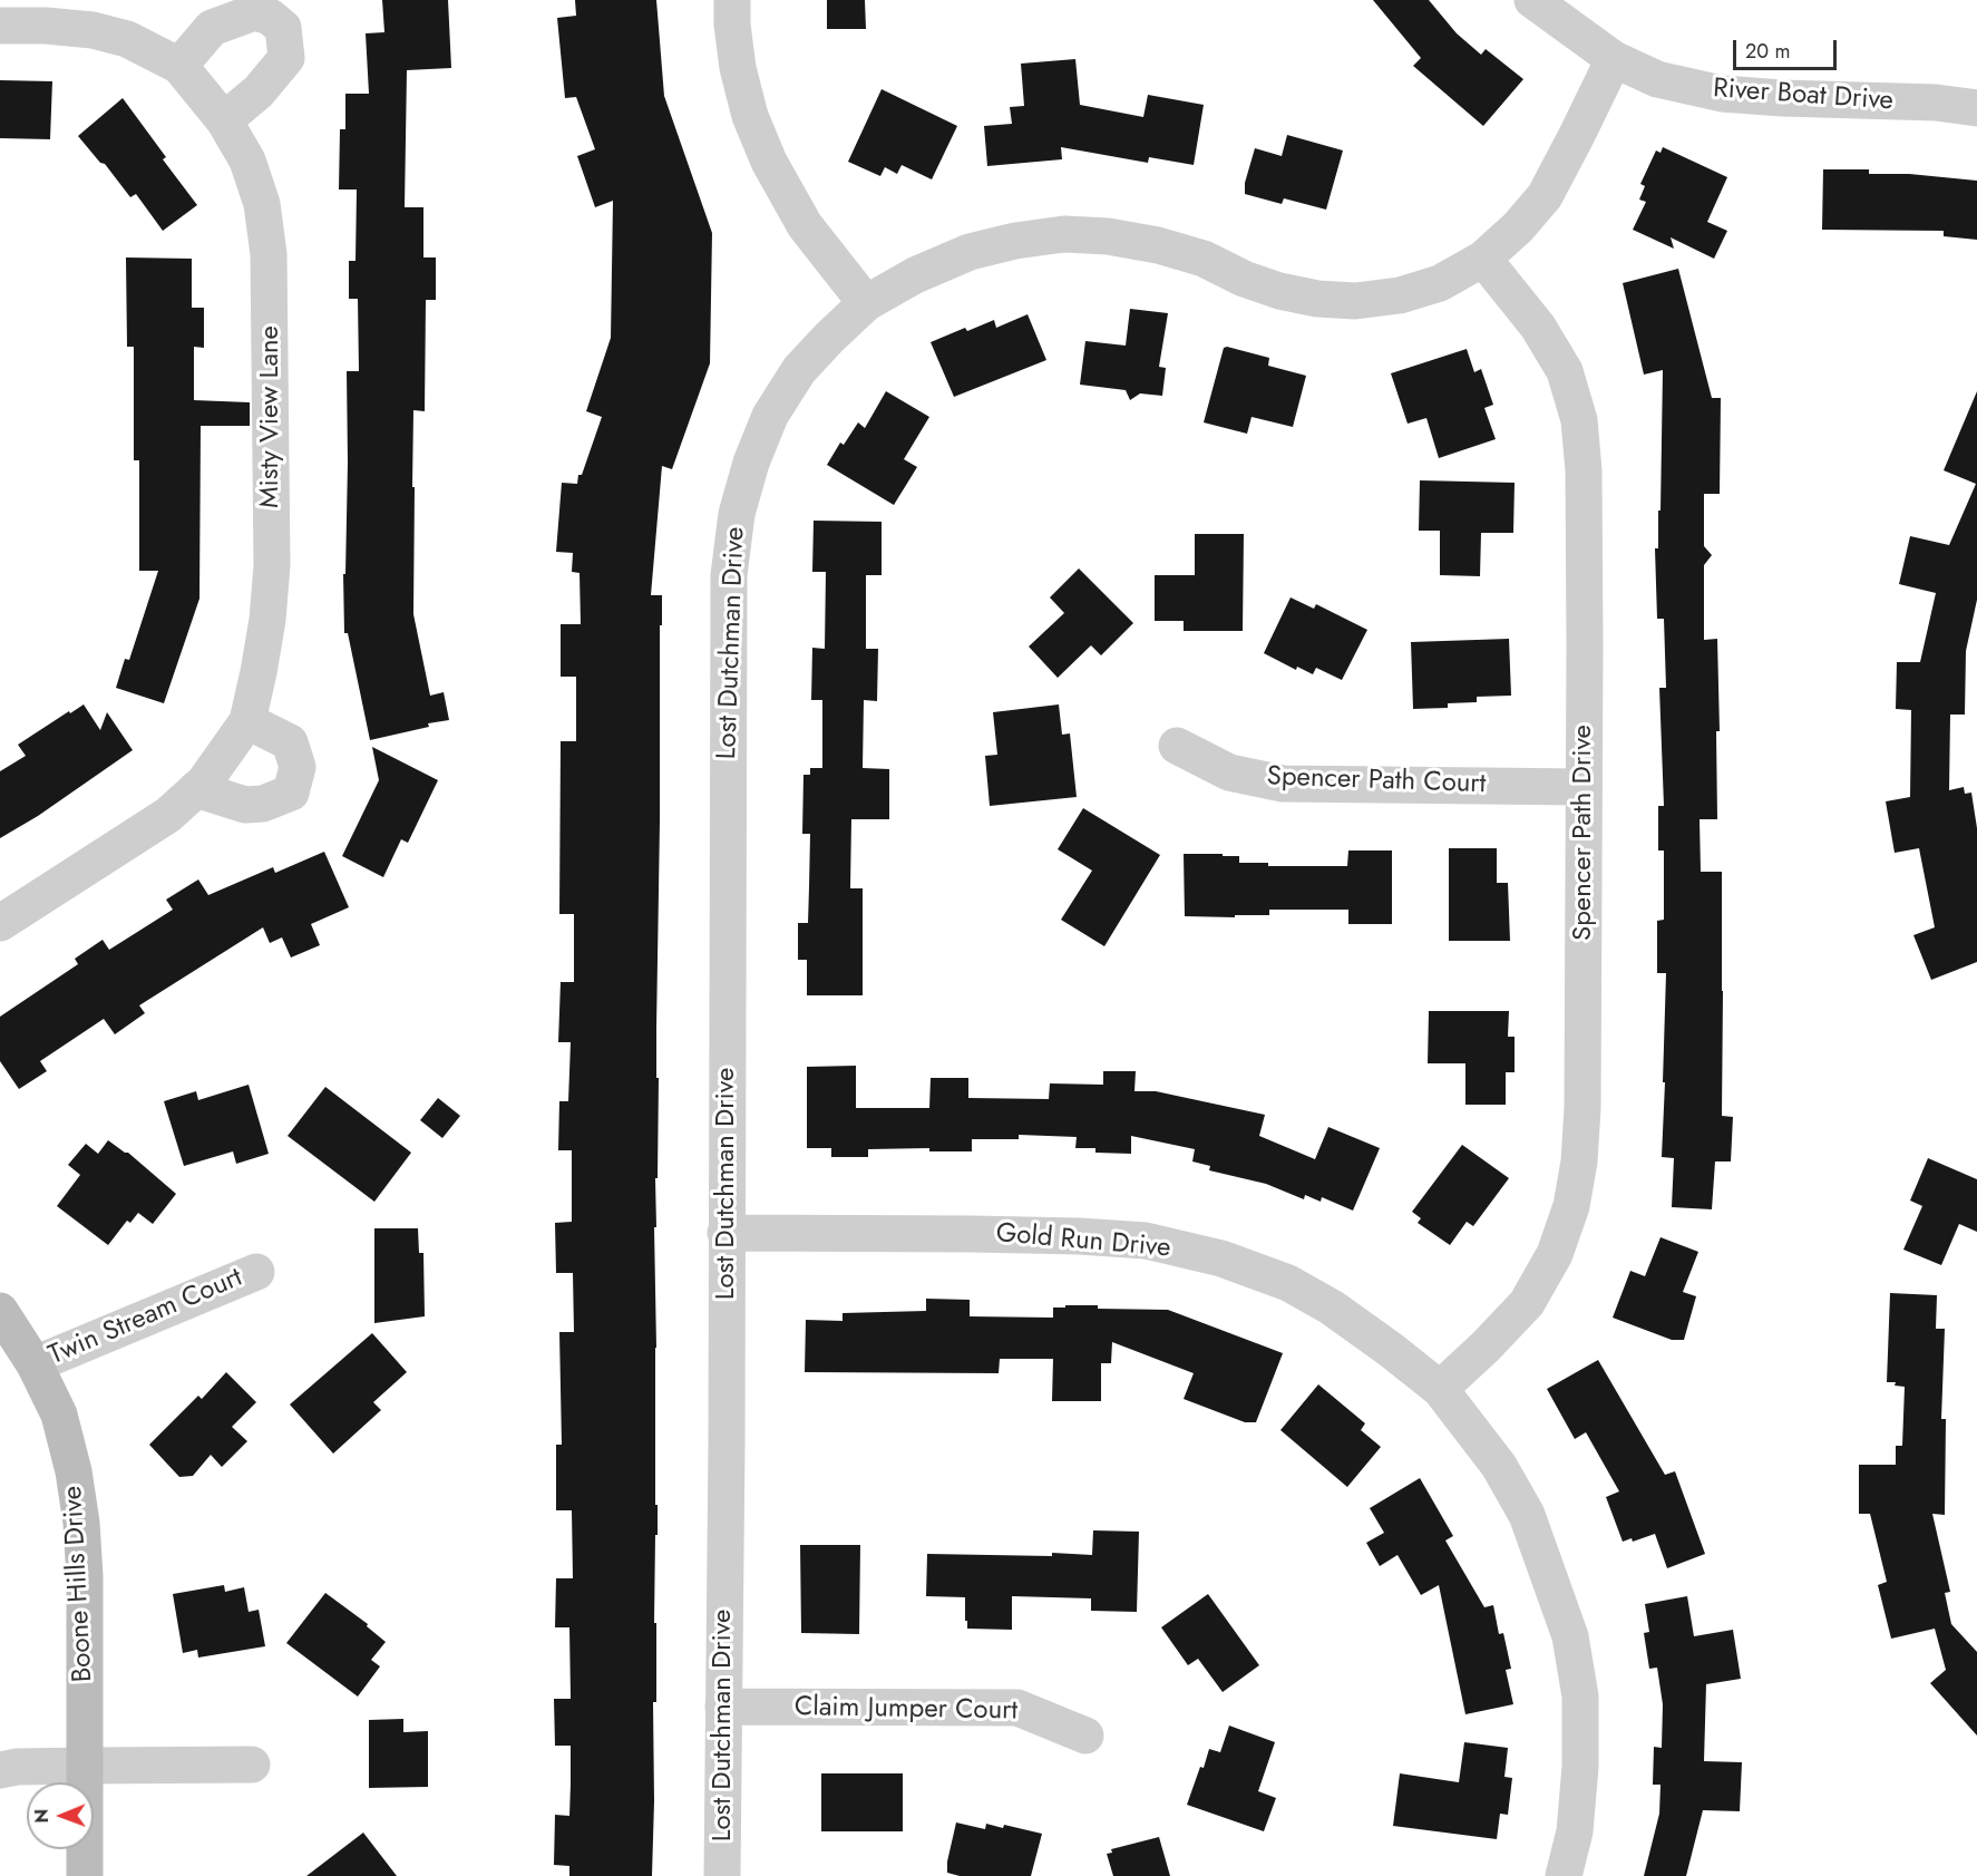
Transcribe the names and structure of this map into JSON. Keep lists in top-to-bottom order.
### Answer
{
  "streets": {
    "street": [
      "River Boat Drive",
      "Misty View Lane",
      "Lost Dutchman Drive",
      "Spencer Path Court",
      "Spencer Path Drive",
      "Gold Run Drive",
      "Twin Stream Court",
      "Boone Hills Drive",
      "Claim Jumper Court"
    ]
  },
  "crossings": [
    ["River Boat Drive", "Lost Dutchman Drive"],
    ["Lost Dutchman Drive", "Spencer Path Drive"],
    ["Lost Dutchman Drive", "Gold Run Drive"],
    ["Lost Dutchman Drive", "Claim Jumper Court"],
    ["Spencer Path Court", "Spencer Path Drive"],
    ["Spencer Path Drive", "Gold Run Drive"],
    ["Twin Stream Court", "Boone Hills Drive"]
  ],
  "scale_bar": "20 m",
  "north": "left"
}
